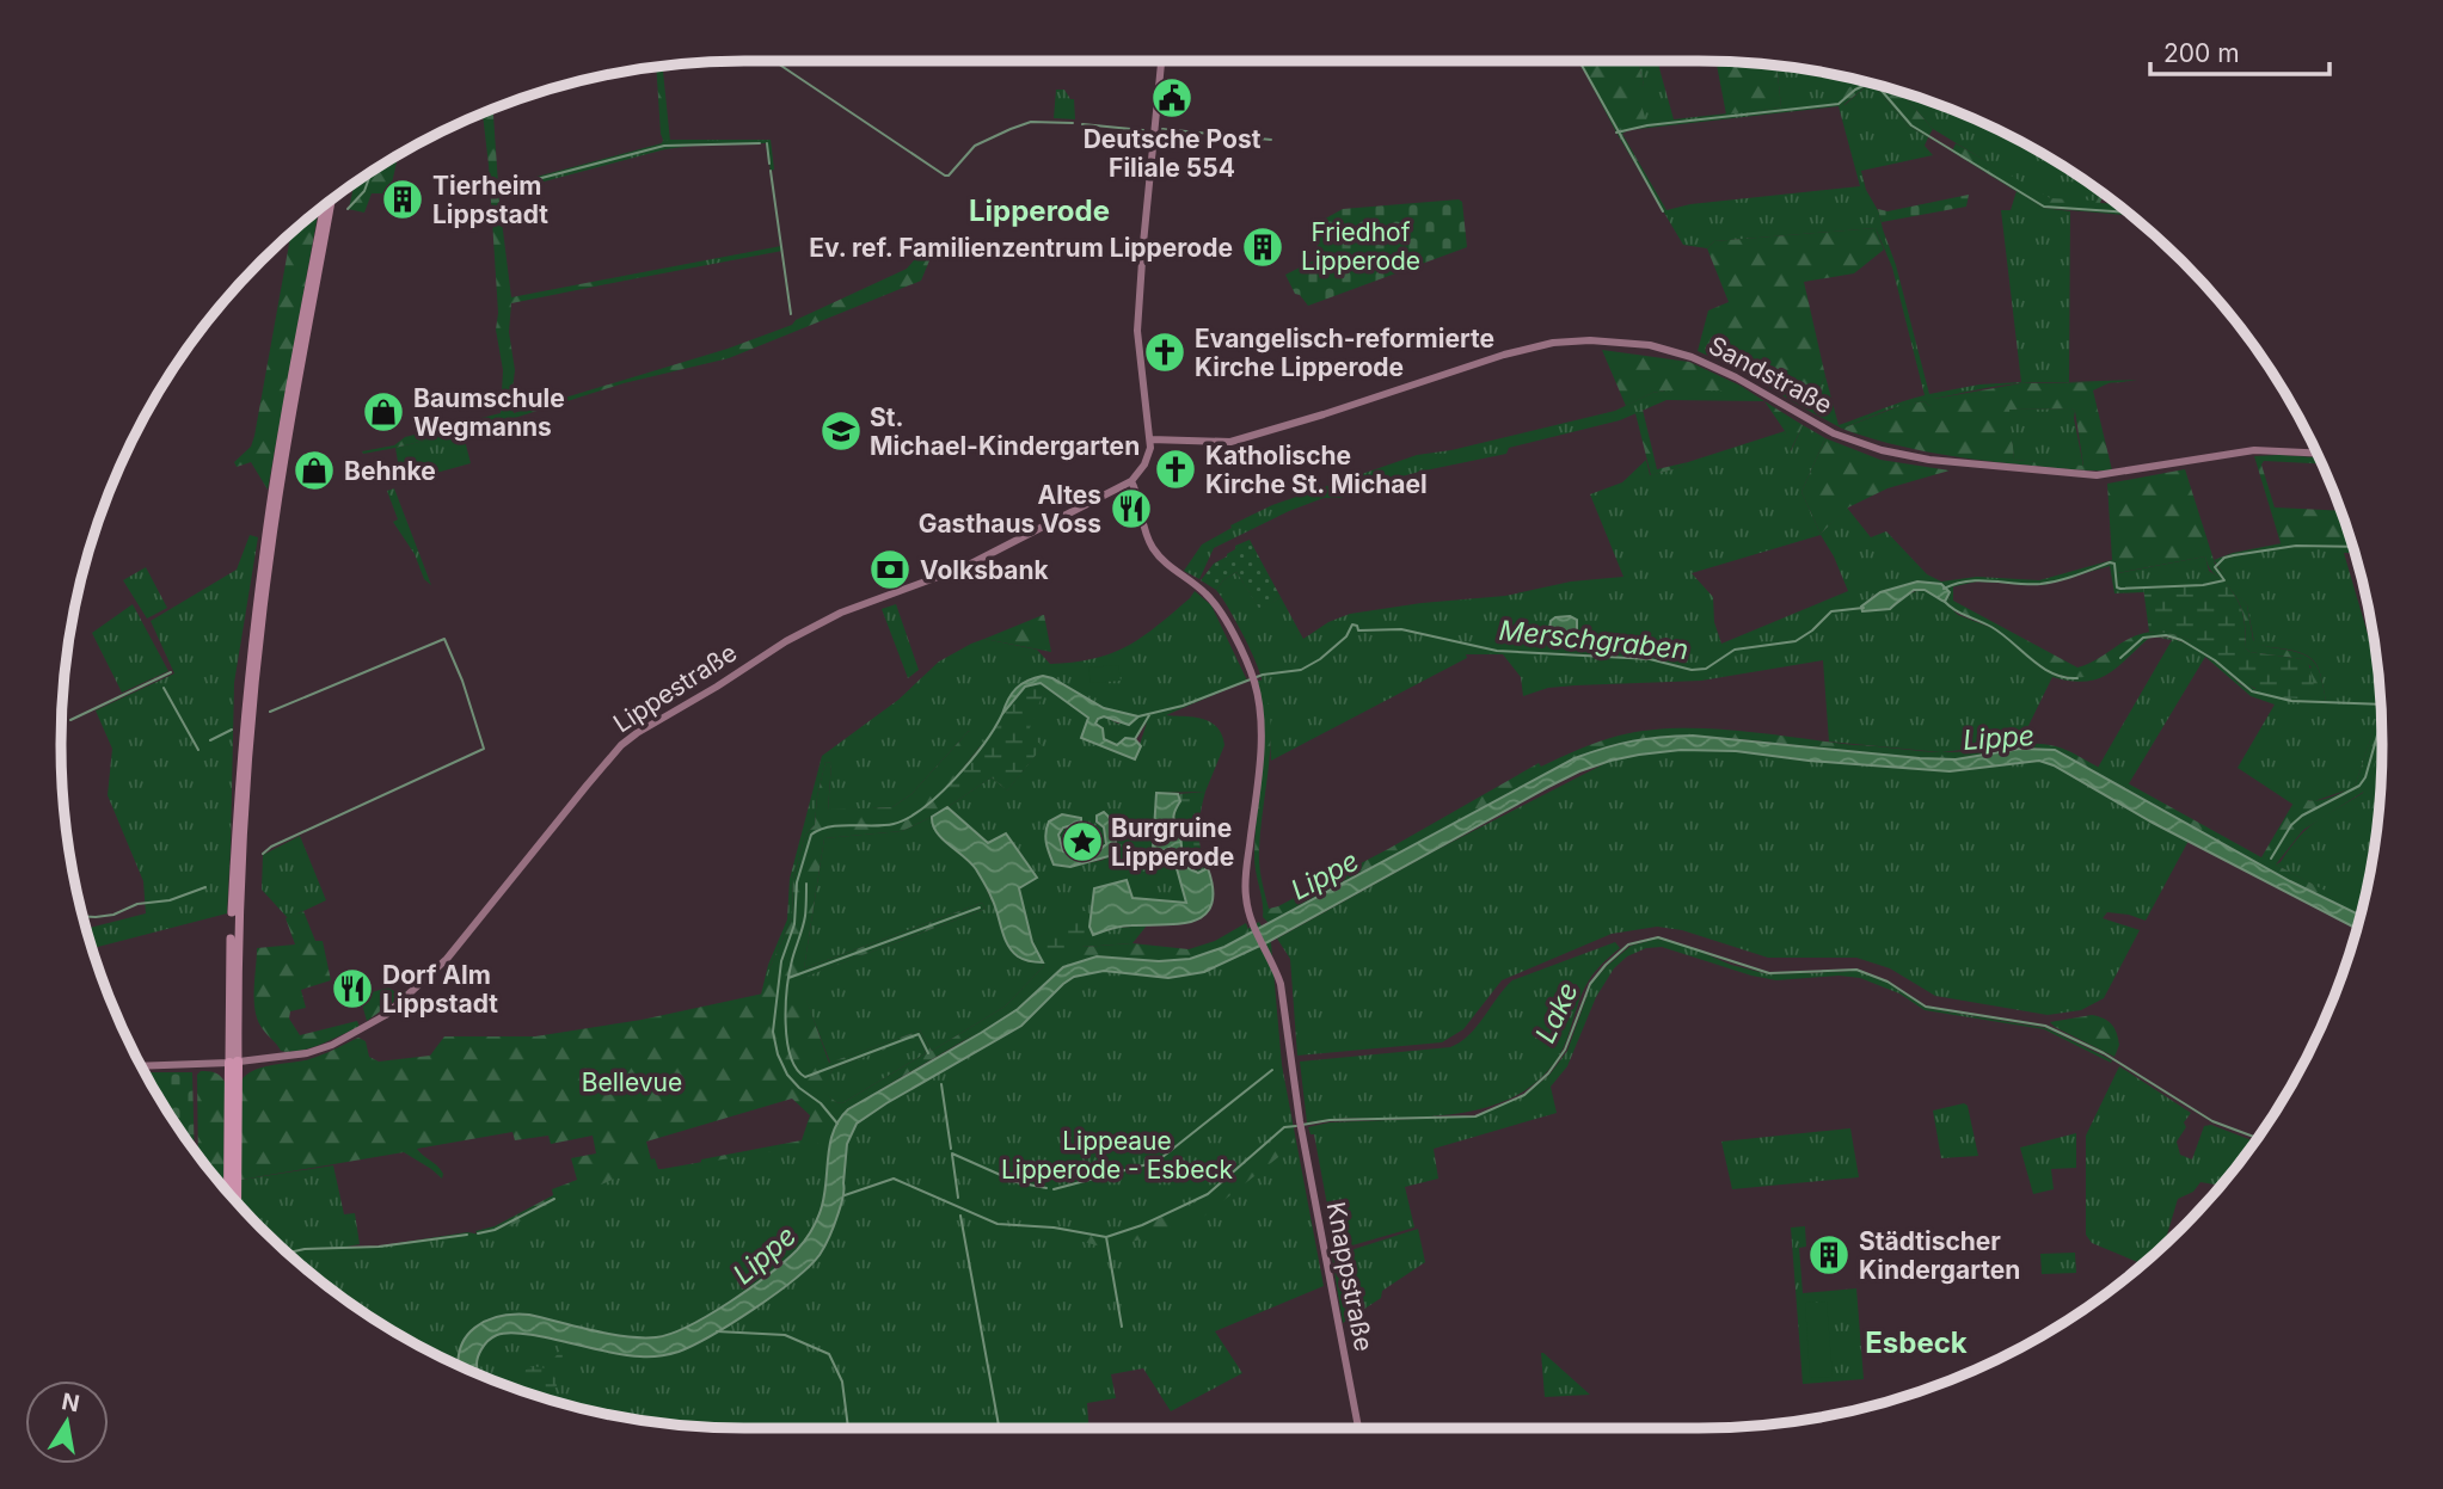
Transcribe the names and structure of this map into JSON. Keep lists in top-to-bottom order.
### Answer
{
  "streets": {
    "main road": ["Sandstraße", "Lippestraße", "Knappstraße"]
  },
  "crossings": [
    ["Lippestraße", "Knappstraße"]
  ],
  "districts": ["Lipperode", "Esbeck"],
  "water": ["Merschgraben", "Lippe", "Lake"],
  "parks": ["Friedhof Lipperode", "Bellevue", "Lippeaue Lipperode - Esbeck"],
  "places": {
    "public building": ["Deutsche Post Filiale 554"],
    "building": ["Tierheim Lippstadt", "Ev. ref. Familienzentrum Lipperode", "Städtischer Kindergarten"],
    "church": ["Evangelisch-reformierte Kirche Lipperode", "Katholische Kirche St. Michael"],
    "shop": ["Baumschule Wegmanns", "Behnke"],
    "school or university": ["St. Michael-Kindergarten"],
    "restaurant": ["Altes Gasthaus Voss", "Dorf Alm Lippstadt"],
    "bank": ["Volksbank"],
    "place": ["Burgruine Lipperode"]
  },
  "scale_bar": "200 m",
  "north": "top"
}
